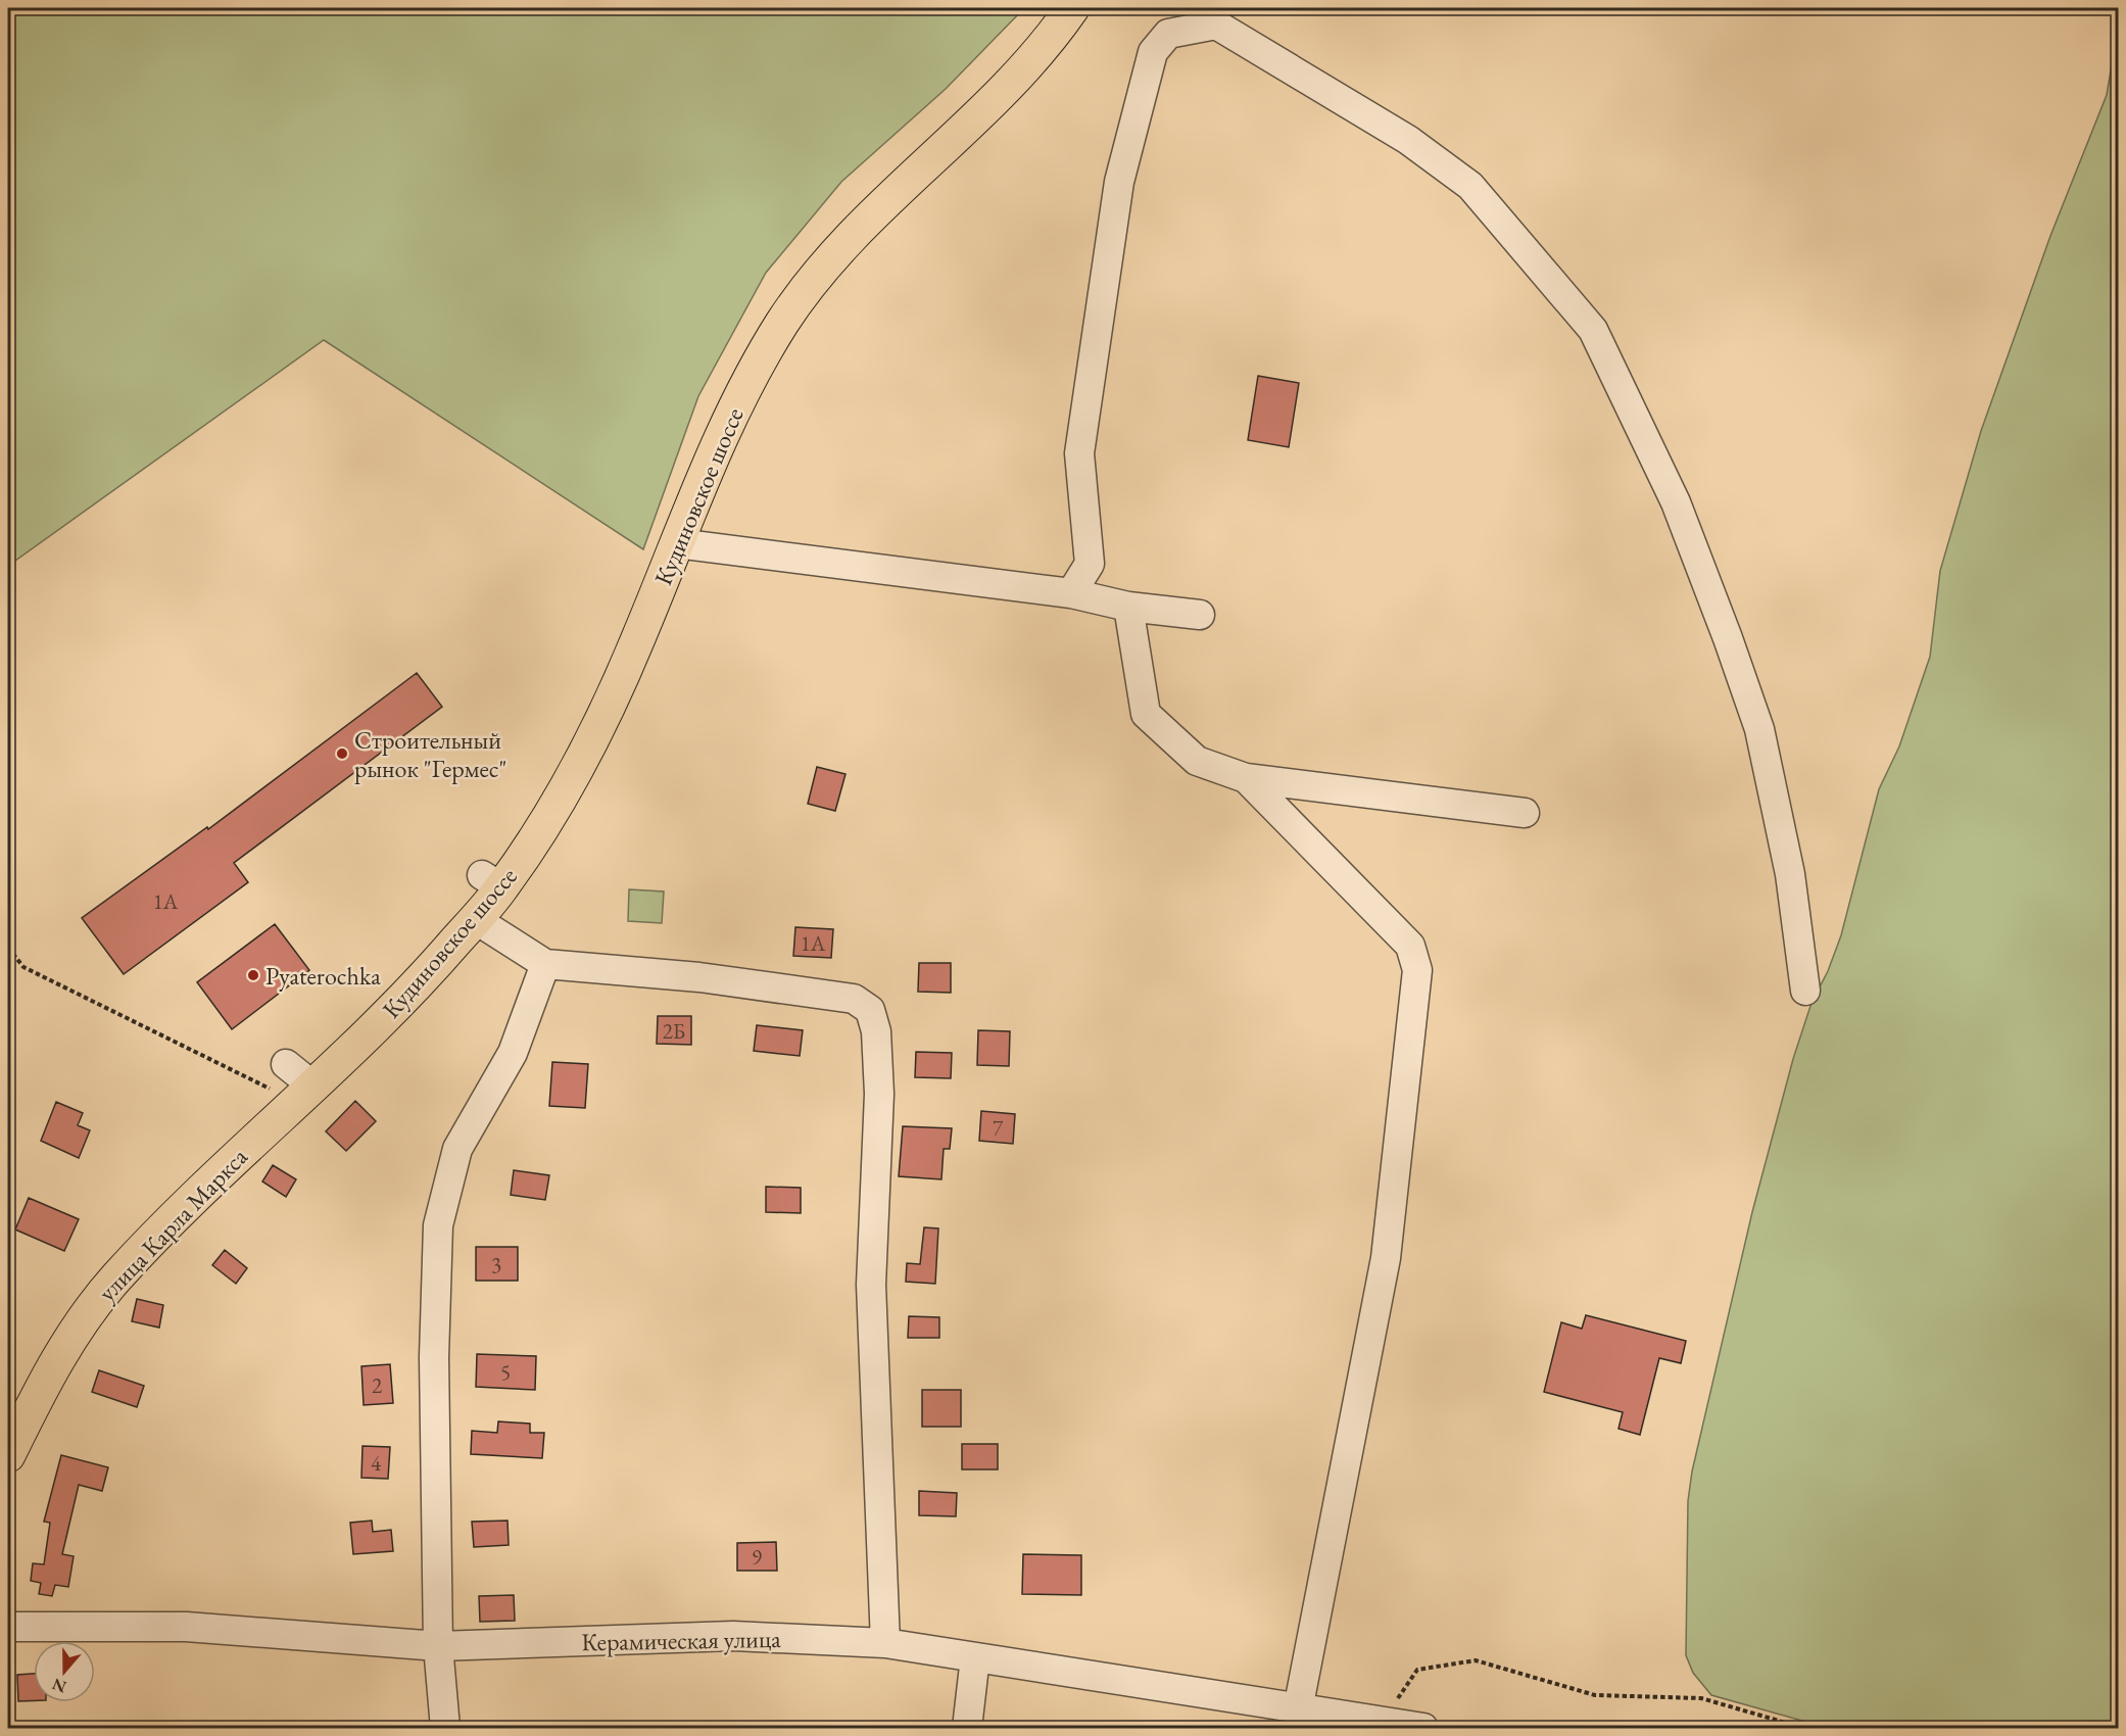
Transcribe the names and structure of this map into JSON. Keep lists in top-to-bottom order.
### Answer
{
  "streets": {
    "main road": ["Кудиновское шоссе", "улица Карла Маркса"],
    "street": ["Керамическая улица"]
  },
  "crossings": [
    ["Кудиновское шоссе", "улица Карла Маркса"]
  ],
  "places": ["Строительный рынок \"Гермес\"", "Pyaterochka"],
  "house_numbers": [
    "1А",
    "1А",
    "2Б",
    "7",
    "3",
    "5",
    "2",
    "4",
    "9"
  ],
  "north": "bottom"
}
